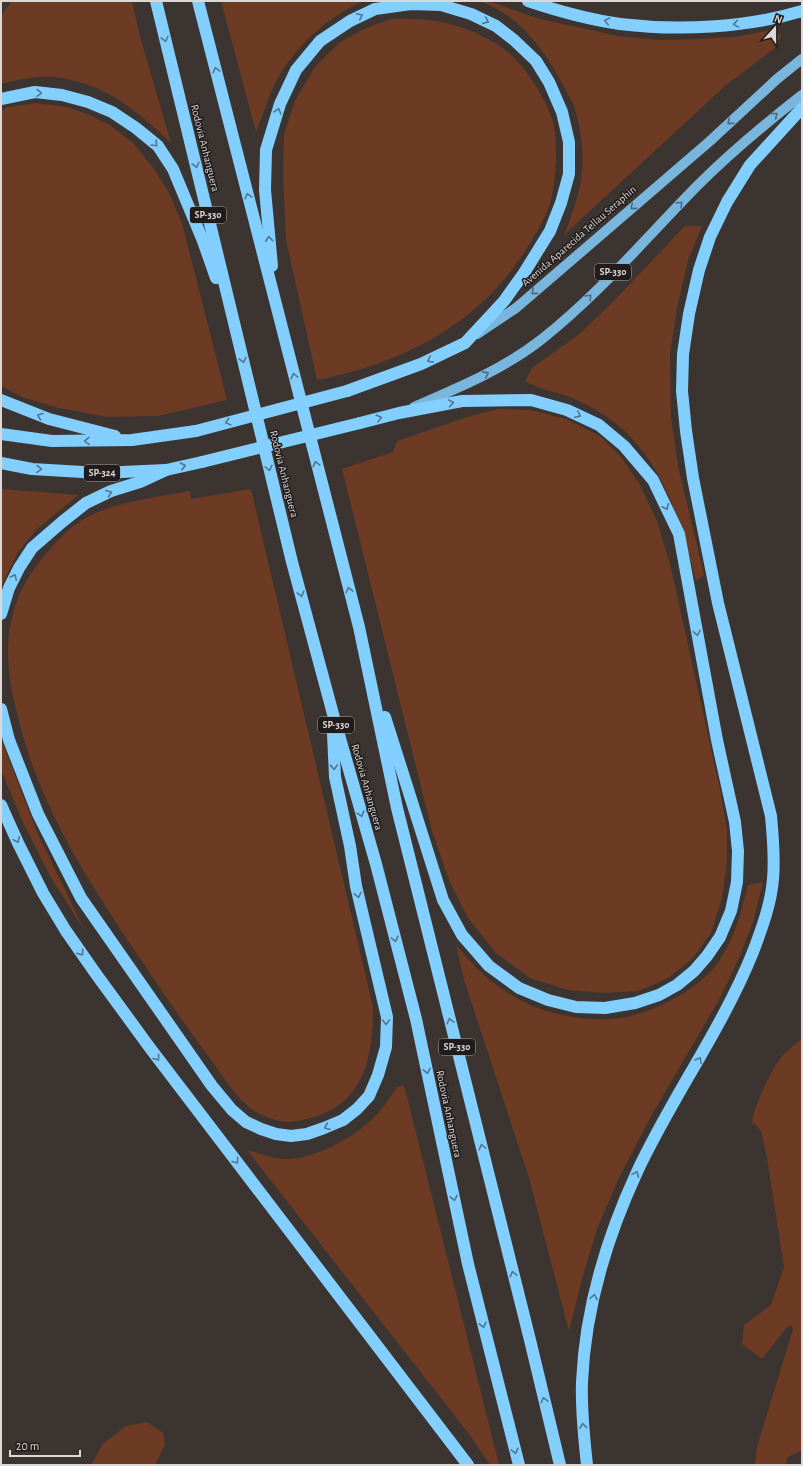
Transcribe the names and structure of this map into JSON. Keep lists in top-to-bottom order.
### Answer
{
  "streets": {
    "highway": [
      "Rodovia Anhanguera",
      "SP-330",
      "Avenida Aparecida Tellau Seraphin",
      "SP-324"
    ]
  },
  "crossings": [
    ["SP-330", "SP-324"]
  ],
  "scale_bar": "20 m",
  "north": "top"
}
